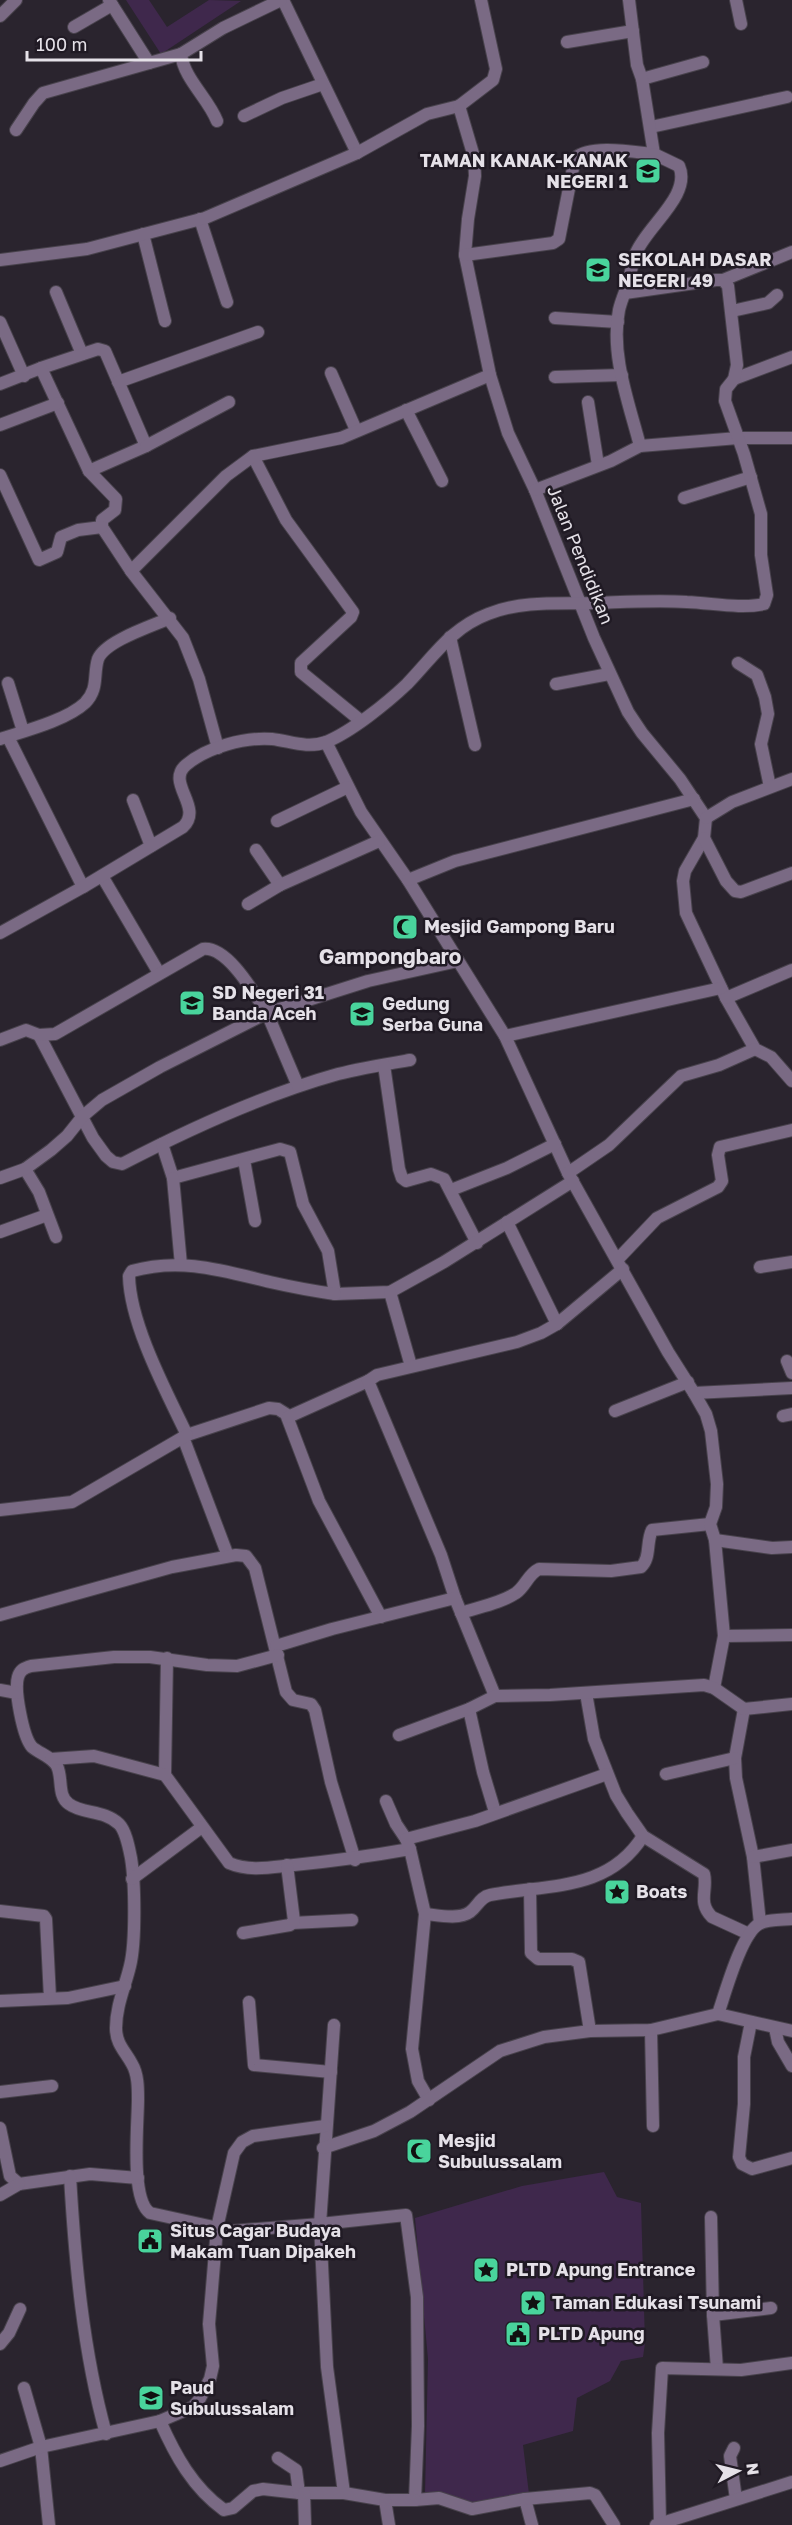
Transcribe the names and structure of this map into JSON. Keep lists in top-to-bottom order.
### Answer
{
  "streets": {
    "street": ["Jalan Pendidikan"]
  },
  "districts": ["Gampongbaro"],
  "places": {
    "school or university": [
      "TAMAN KANAK-KANAK NEGERI 1",
      "SEKOLAH DASAR NEGERI 49",
      "SD Negeri 31 Banda Aceh",
      "Gedung Serba Guna",
      "Paud Subulussalam"
    ],
    "mosque": ["Mesjid Gampong Baru", "Mesjid Subulussalam"],
    "place": ["Boats", "PLTD Apung Entrance", "Taman Edukasi Tsunami"],
    "public building": ["Situs Cagar Budaya Makam Tuan Dipakeh", "PLTD Apung"]
  },
  "scale_bar": "100 m",
  "north": "right"
}
